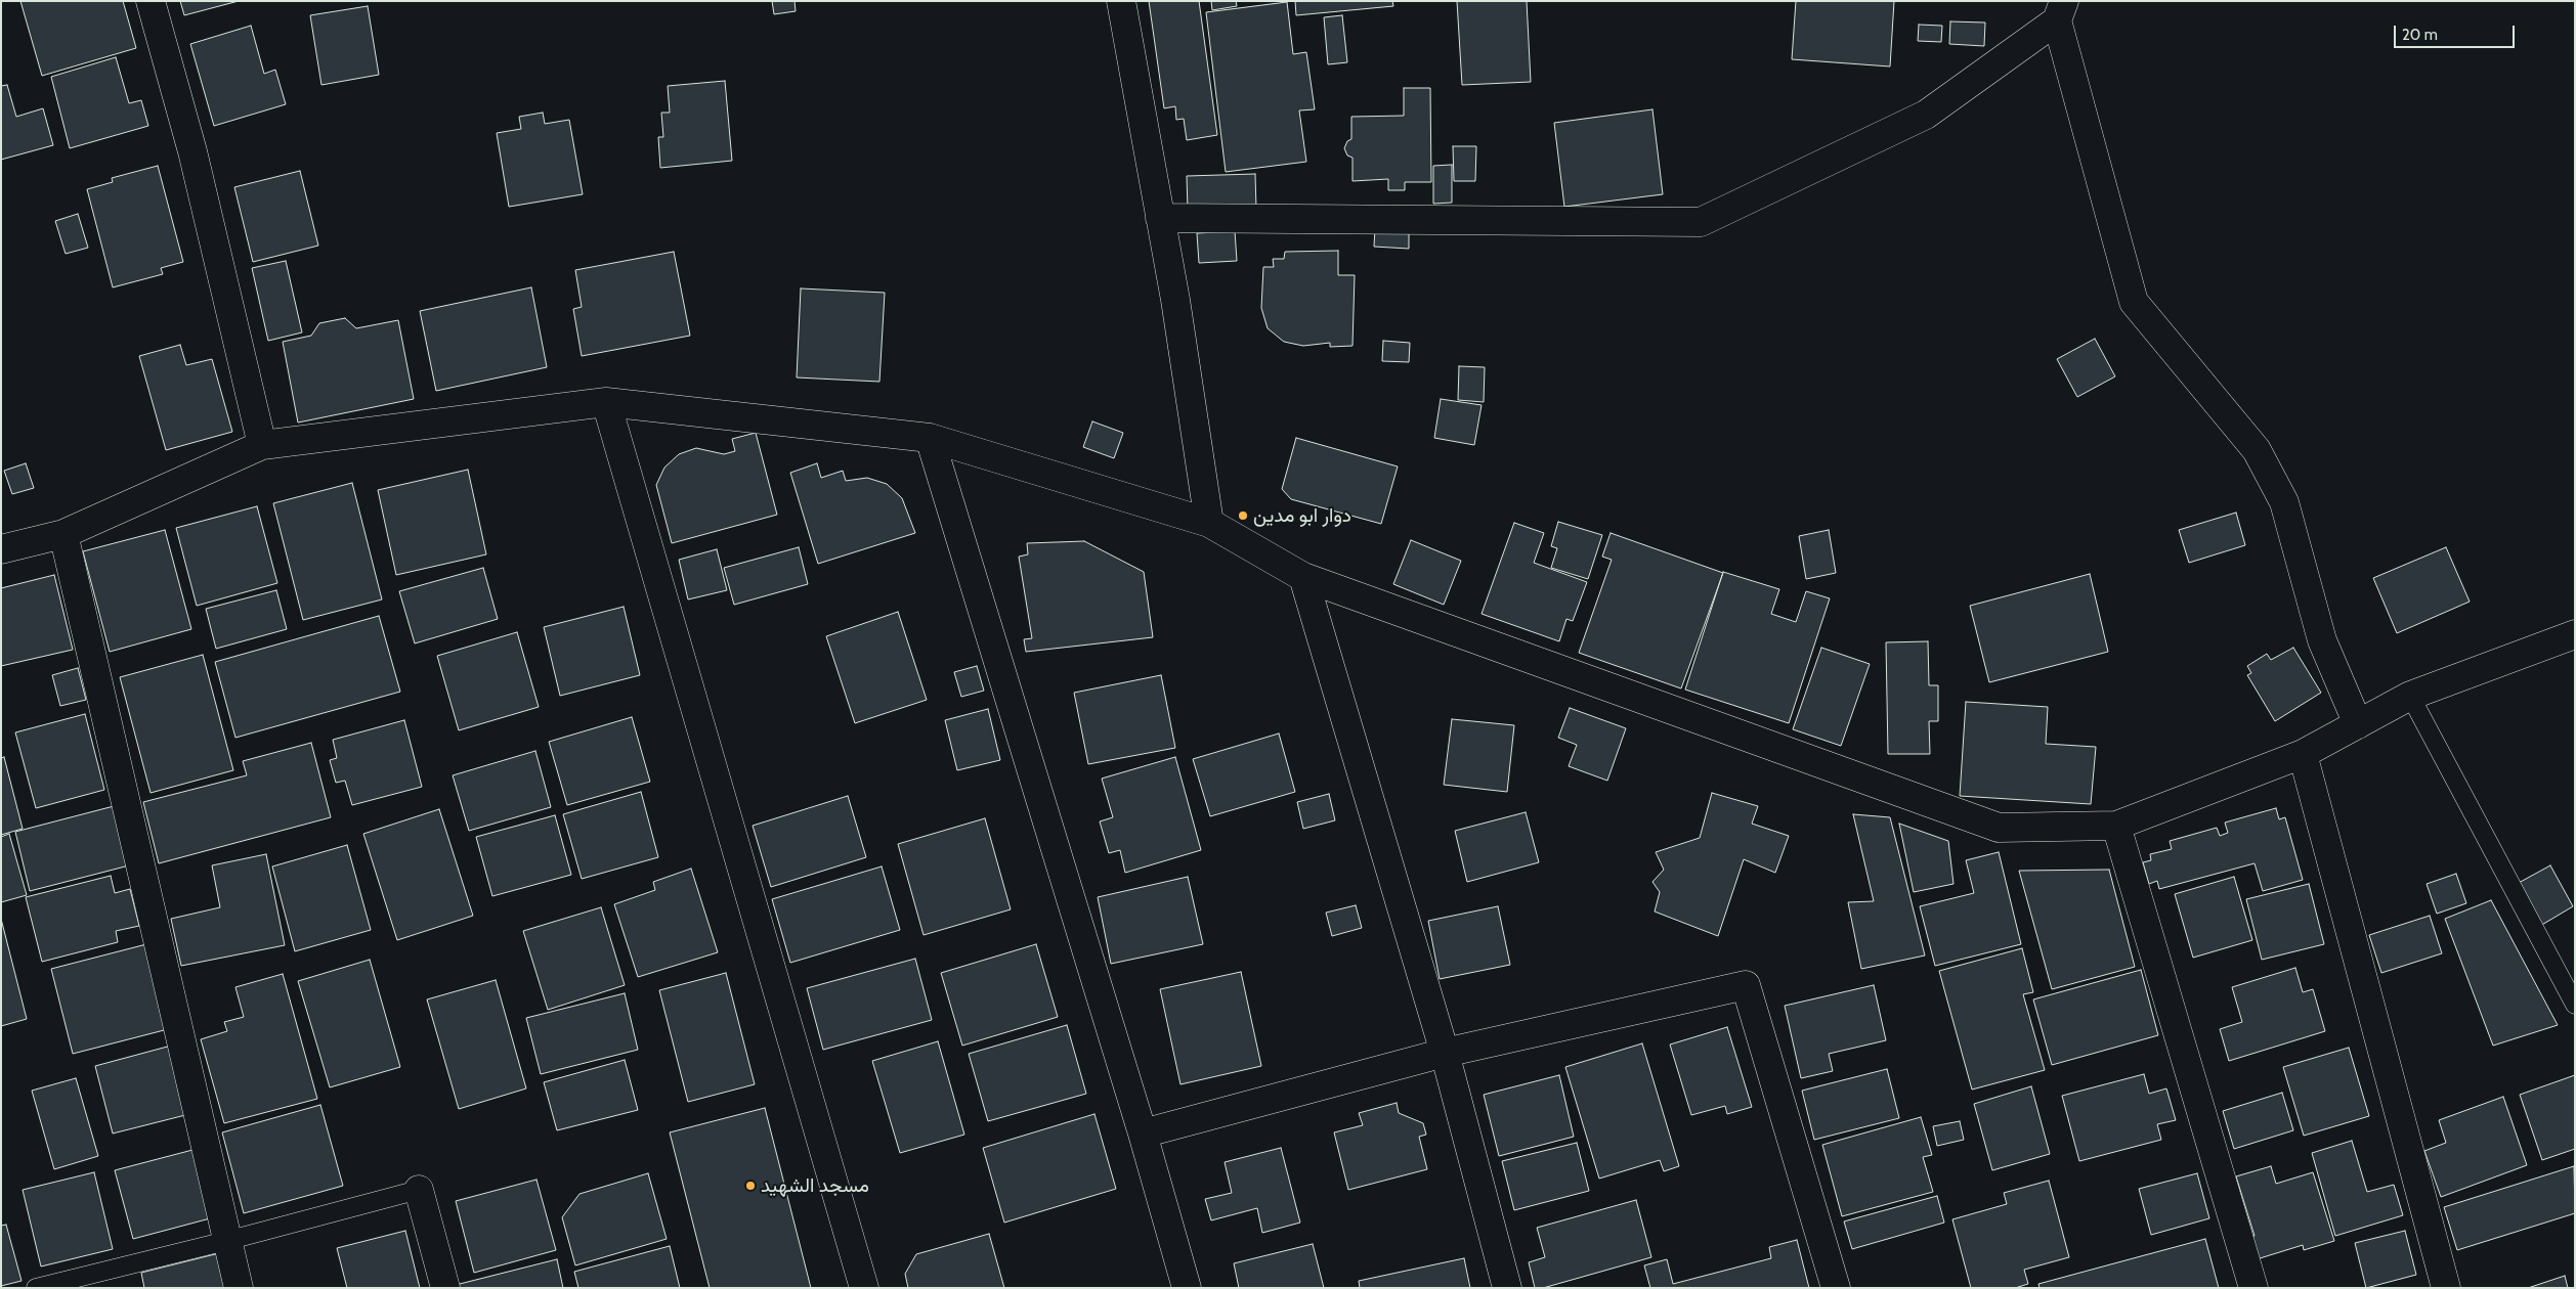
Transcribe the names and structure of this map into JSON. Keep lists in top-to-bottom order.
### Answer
{
  "places": ["دوار ابو مدين", "مسجد الشهيد"],
  "scale_bar": "20 m"
}
